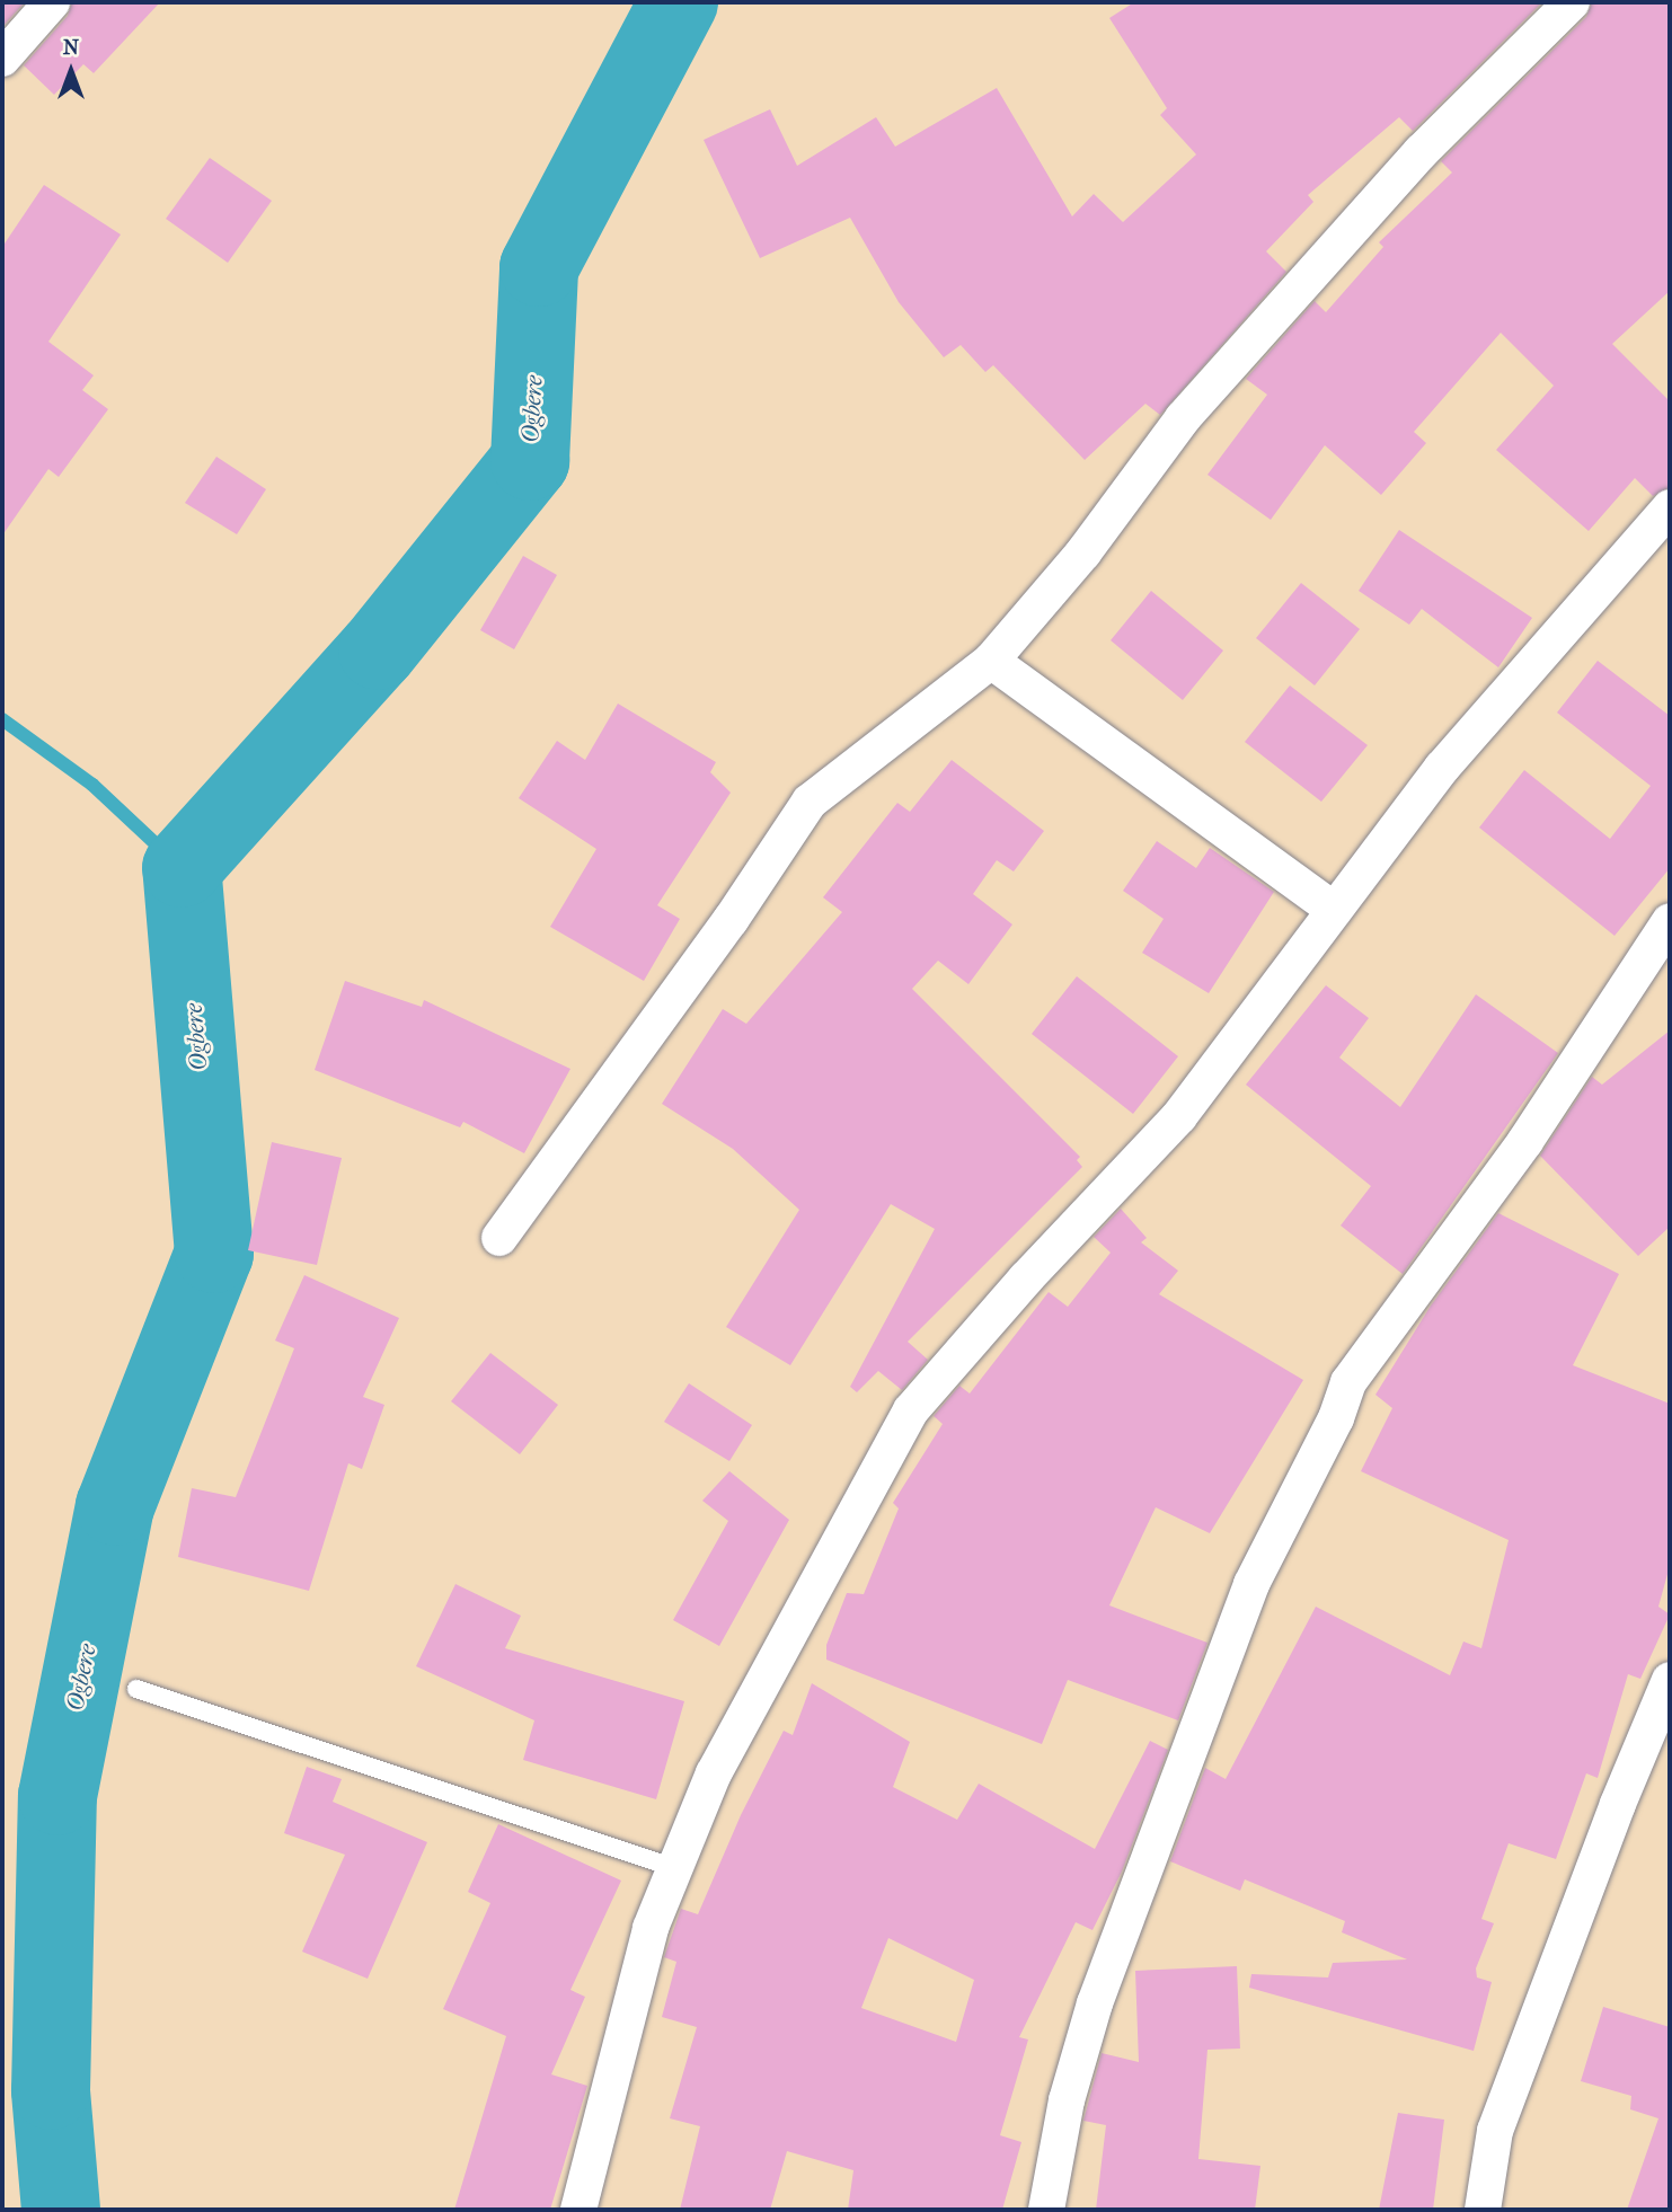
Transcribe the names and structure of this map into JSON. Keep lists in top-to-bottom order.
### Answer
{
  "water": ["Ogbere"],
  "north": "top"
}
